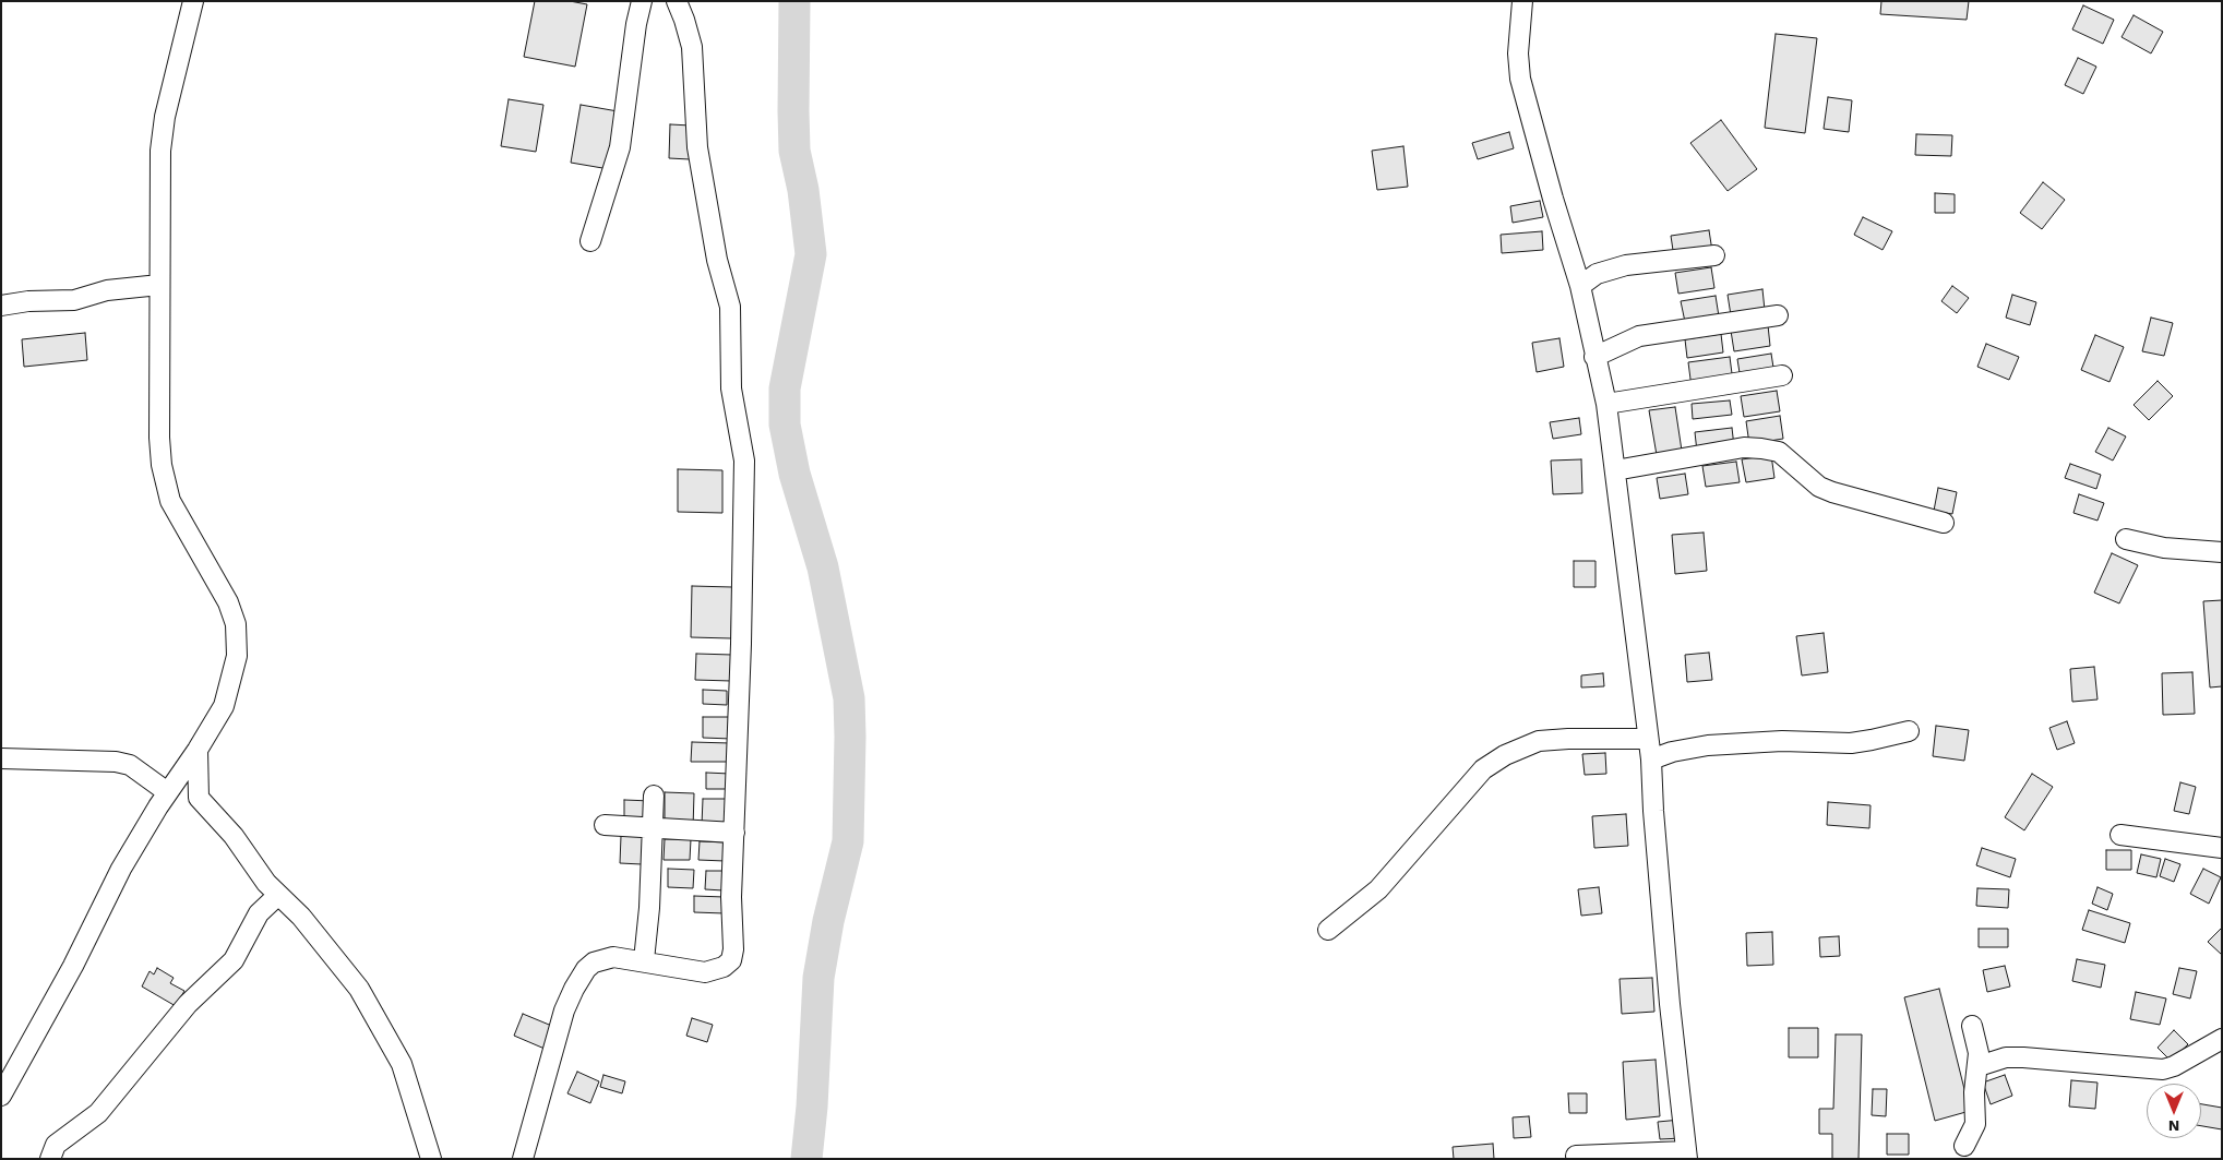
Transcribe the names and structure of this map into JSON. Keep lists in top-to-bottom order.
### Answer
{
  "north": "bottom"
}
